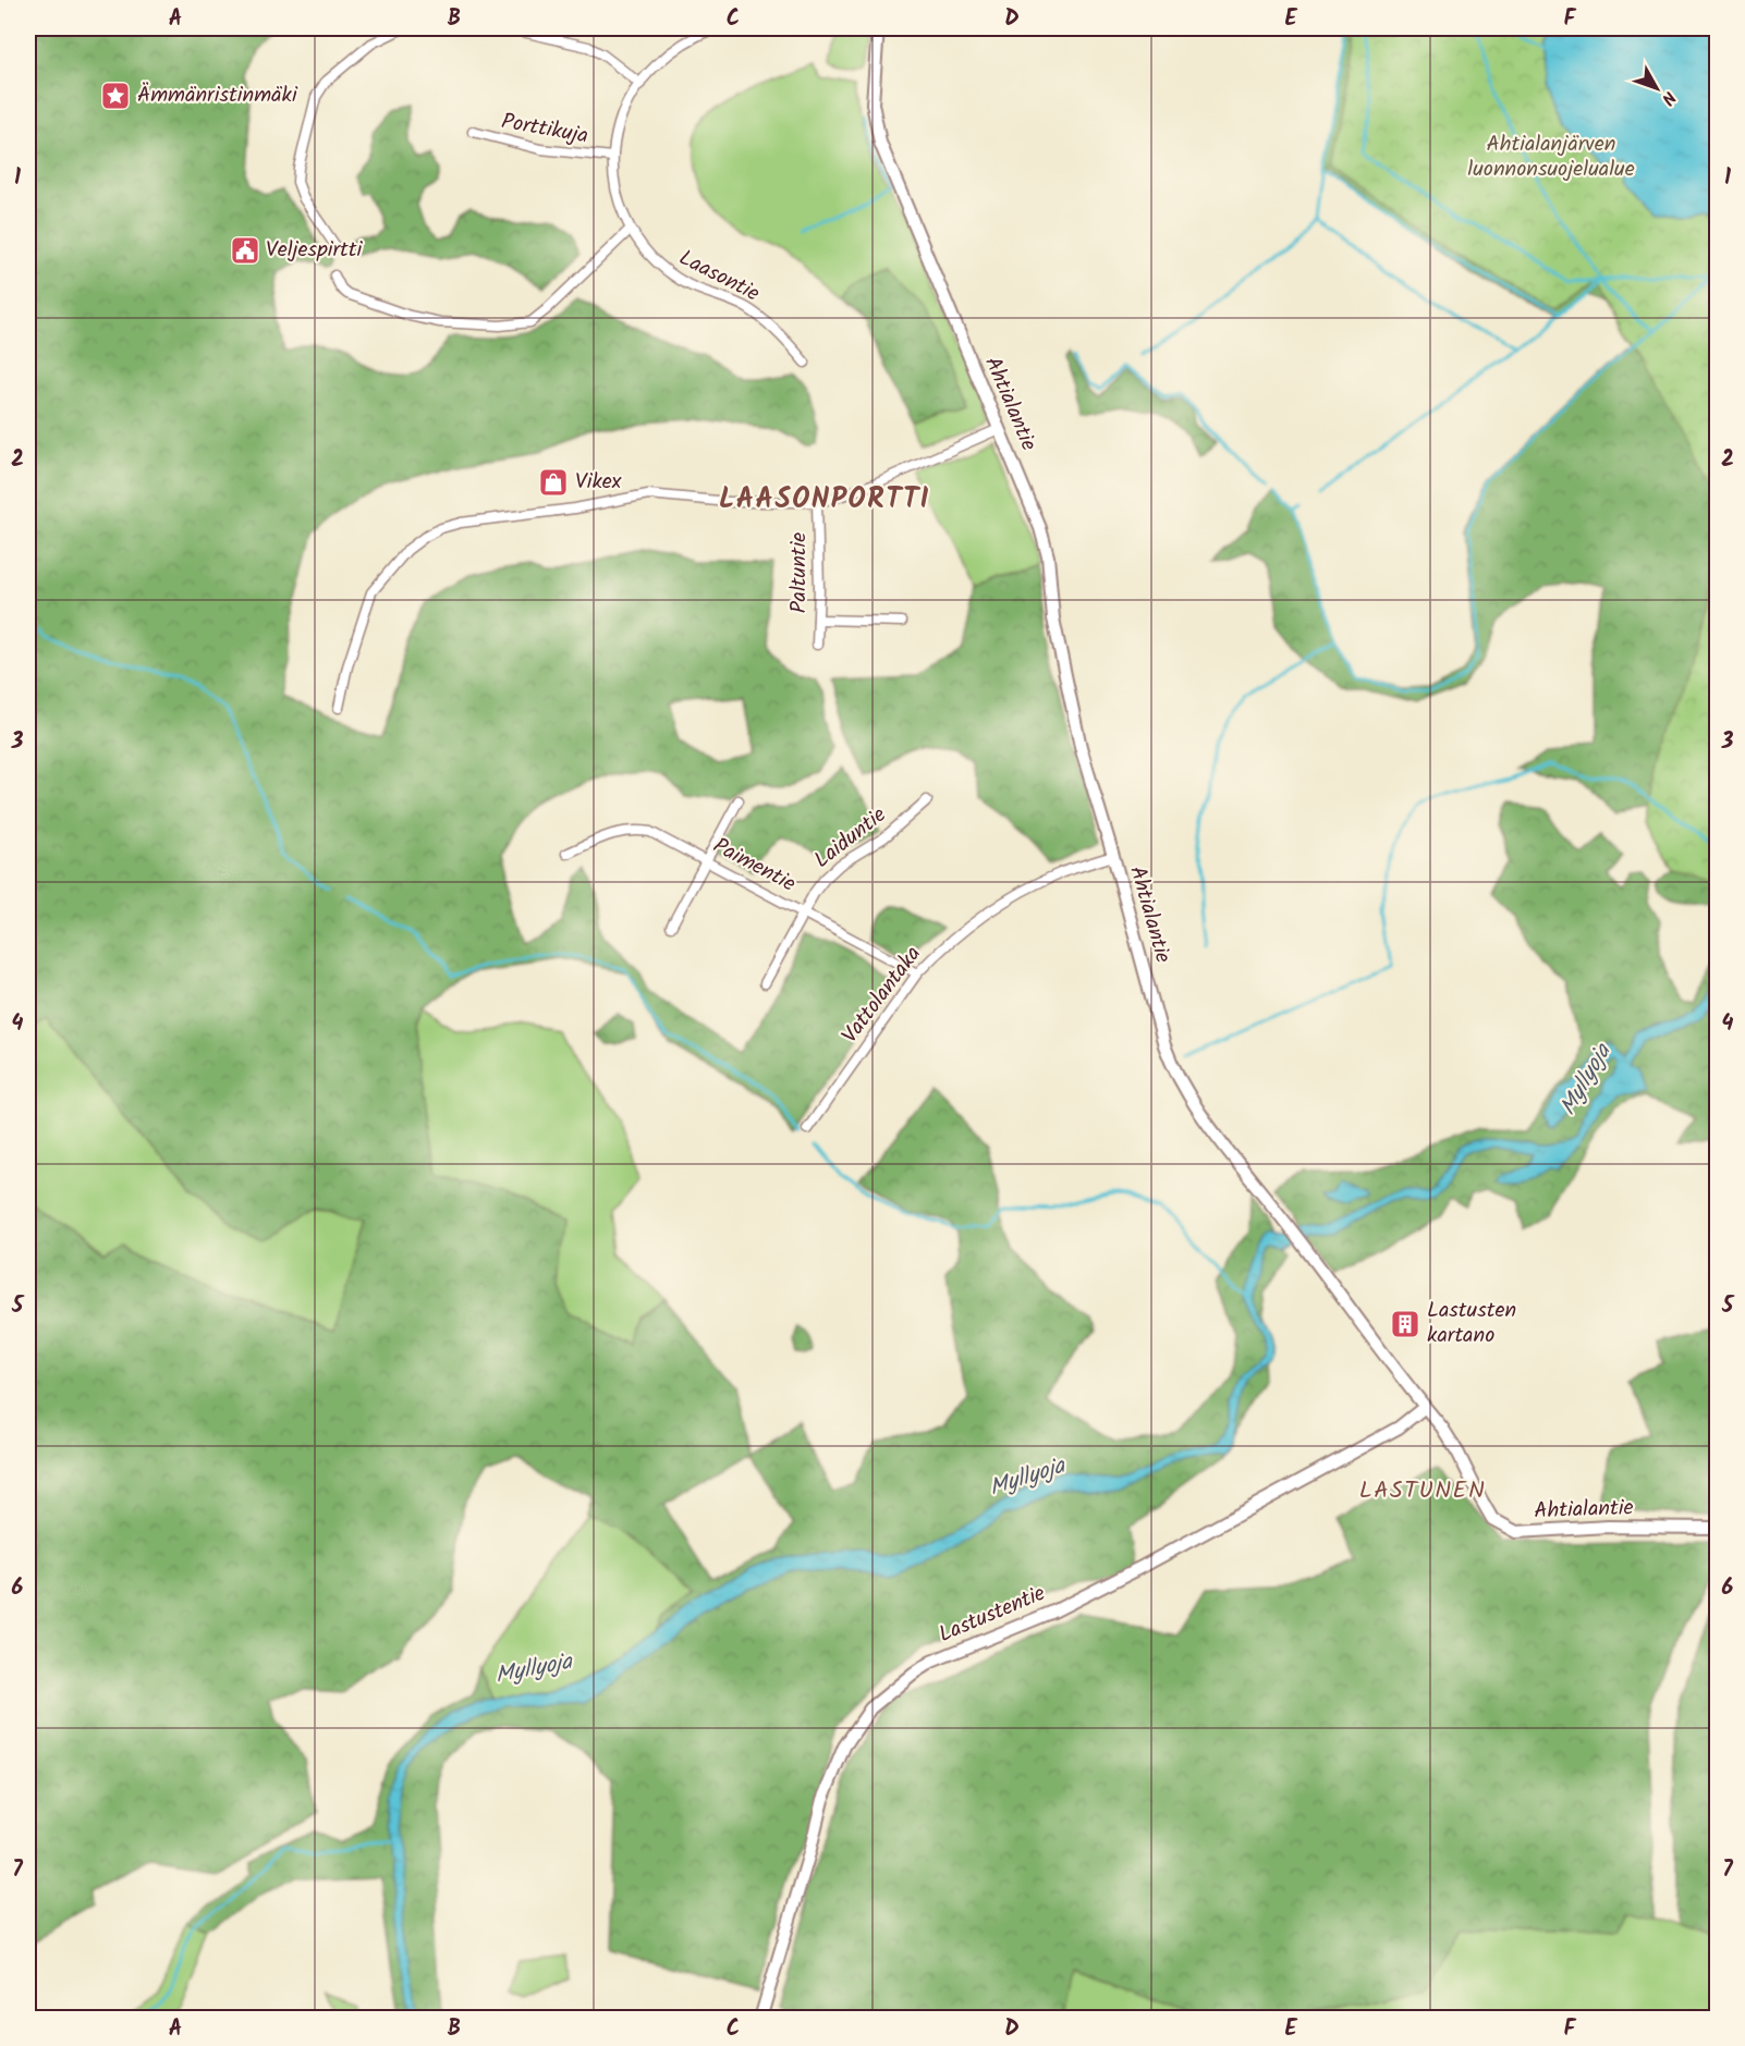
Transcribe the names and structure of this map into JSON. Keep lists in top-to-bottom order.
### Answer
{
  "streets": {
    "street": [
      "Porttikuja",
      "Laasontie",
      "Ahtialantie",
      "Paltuntie",
      "Laiduntie",
      "Paimentie",
      "Vattolantaka",
      "Lastustentie"
    ]
  },
  "crossings": [
    ["Porttikuja", "Laasontie"],
    ["Ahtialantie", "Vattolantaka"],
    ["Ahtialantie", "Lastustentie"],
    ["Laiduntie", "Paimentie"],
    ["Paimentie", "Vattolantaka"]
  ],
  "districts": ["LAASONPORTTI", "LASTUNEN"],
  "water": ["Myllyoja"],
  "parks": ["Ahtialanjärven luonnonsuojelualue"],
  "places": {
    "place": ["Ämmänristinmäki"],
    "public building": ["Veljespirtti"],
    "shop": ["Vikex"],
    "building": ["Lastusten kartano"]
  },
  "north": "bottom right",
  "grid": {
    "columns": [
      "A",
      "B",
      "C",
      "D",
      "E",
      "F"
    ],
    "rows": [
      "1",
      "2",
      "3",
      "4",
      "5",
      "6",
      "7"
    ]
  }
}
